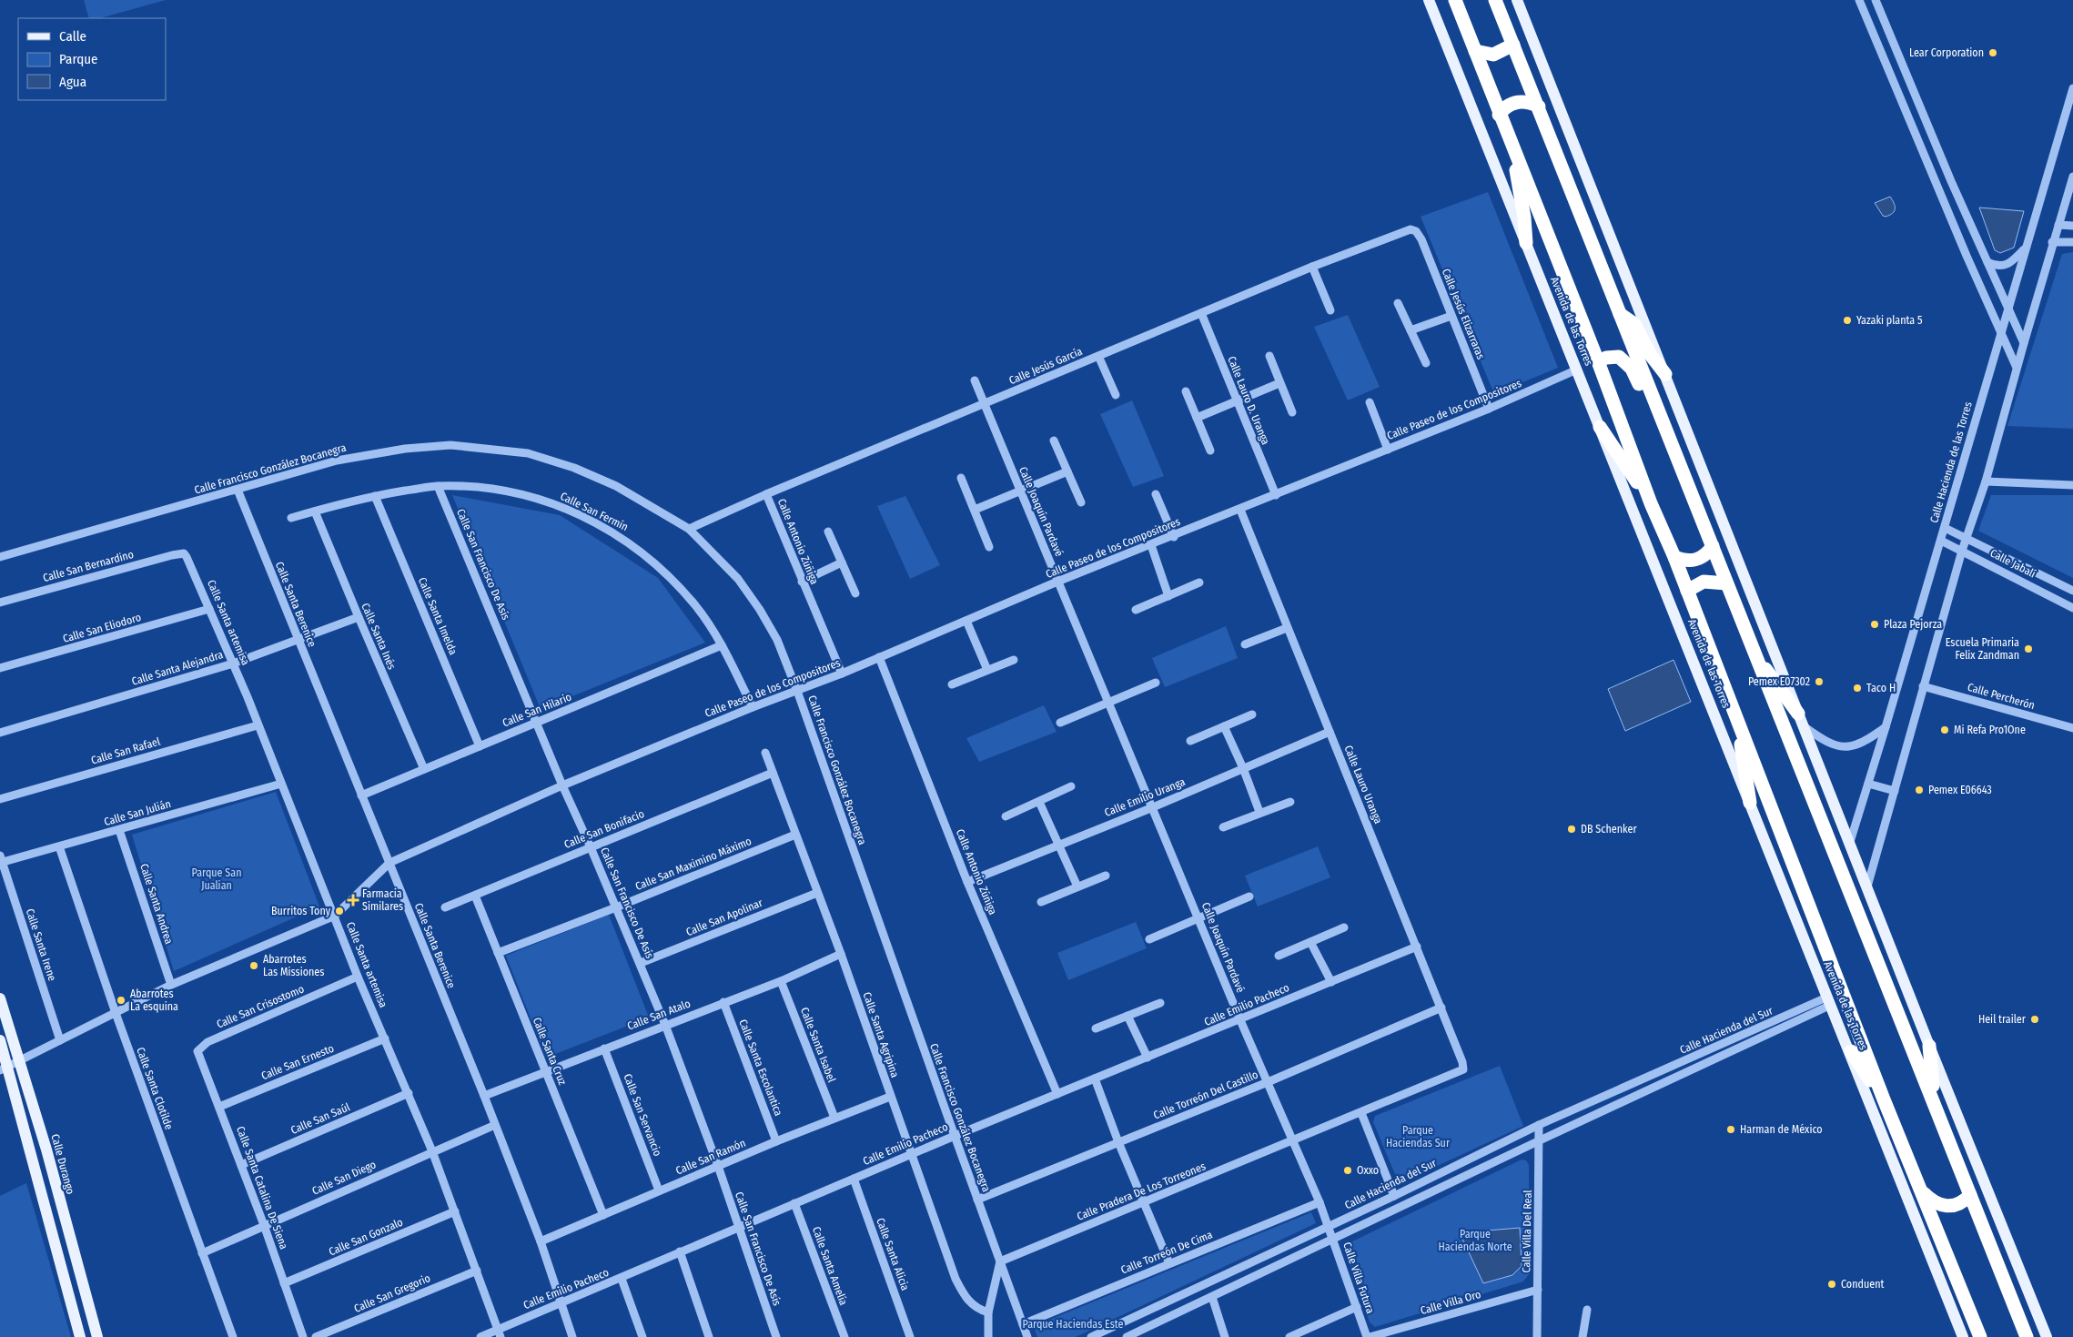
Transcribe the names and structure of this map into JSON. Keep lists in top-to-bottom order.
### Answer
{
  "streets": {
    "highway": ["Avenida de las Torres"],
    "main road": ["Calle Durango"],
    "street": [
      "Calle Jesús Elizarraras",
      "Calle Jesús García",
      "Calle Lauro D. Uranga",
      "Calle Paseo de los Compositores",
      "Calle Hacienda de las Torres",
      "Calle Francisco González Bocanegra",
      "Calle San Fermín",
      "Calle Joaquín Pardavé",
      "Calle Antonio Zúñiga",
      "Calle Jabalí",
      "Calle San Francisco De Asís",
      "Calle San Bernardino",
      "Calle Santa Berenice",
      "Calle Santa Imelda",
      "Calle Santa artemisa",
      "Calle San Eliodoro",
      "Calle Santa Inés",
      "Calle Santa Alejandra",
      "Calle Percherón",
      "Calle San Hilario",
      "Calle San Rafael",
      "Calle Lauro Uranga",
      "Calle Emilio Uranga",
      "Calle San Julián",
      "Calle San Bonifacio",
      "Calle San Maximino Máximo",
      "Calle Santa Andrea",
      "Calle San Apolinar",
      "Calle Santa Irene",
      "Calle Emilio Pacheco",
      "Calle San Crisostomo",
      "Calle San Atalo",
      "Calle Hacienda del Sur",
      "Calle Santa Agripina",
      "Calle Santa Isabel",
      "Calle Santa Cruz",
      "Calle San Ernesto",
      "Calle Santa Escolantica",
      "Calle Santa Clotilde",
      "Calle Torreón Del Castillo",
      "Calle San Servancio",
      "Calle San Saúl",
      "Calle San Ramón",
      "Calle San Diego",
      "Calle Santa Catalina De Siena",
      "Calle Pradera De Los Torreones",
      "Calle Villa Del Real",
      "Calle San Gonzalo",
      "Calle Torreón De Cima",
      "Calle Santa Alicia",
      "Calle Santa Amelía",
      "Calle Villa Futura",
      "Calle San Gregorio",
      "Calle Villa Oro"
    ]
  },
  "crossings": [
    ["Calle Jesús Elizarraras", "Calle Jesús García"],
    ["Calle Jesús Elizarraras", "Calle Paseo de los Compositores"],
    ["Avenida de las Torres", "Calle Paseo de los Compositores"],
    ["Avenida de las Torres", "Calle Hacienda del Sur"],
    ["Calle Jesús García", "Calle Lauro D. Uranga"],
    ["Calle Jesús García", "Calle Francisco González Bocanegra"],
    ["Calle Jesús García", "Calle Joaquín Pardavé"],
    ["Calle Jesús García", "Calle Antonio Zúñiga"],
    ["Calle Lauro D. Uranga", "Calle Paseo de los Compositores"],
    ["Calle Paseo de los Compositores", "Calle Francisco González Bocanegra"],
    ["Calle Paseo de los Compositores", "Calle San Fermín"],
    ["Calle Paseo de los Compositores", "Calle Joaquín Pardavé"],
    ["Calle Paseo de los Compositores", "Calle Antonio Zúñiga"],
    ["Calle Paseo de los Compositores", "Calle San Francisco De Asís"],
    ["Calle Paseo de los Compositores", "Calle Santa Berenice"],
    ["Calle Paseo de los Compositores", "Calle Santa artemisa"],
    ["Calle Paseo de los Compositores", "Calle Lauro Uranga"],
    ["Calle Paseo de los Compositores", "Calle Santa Andrea"],
    ["Calle Paseo de los Compositores", "Calle Santa Irene"],
    ["Calle Paseo de los Compositores", "Calle Santa Clotilde"],
    ["Calle Paseo de los Compositores", "Calle Durango"],
    ["Calle Hacienda de las Torres", "Calle Jabalí"],
    ["Calle Francisco González Bocanegra", "Calle Santa Berenice"],
    ["Calle Francisco González Bocanegra", "Calle Emilio Pacheco"],
    ["Calle Francisco González Bocanegra", "Calle Torreón Del Castillo"],
    ["Calle Francisco González Bocanegra", "Calle Pradera De Los Torreones"],
    ["Calle Francisco González Bocanegra", "Calle Torreón De Cima"],
    ["Calle San Fermín", "Calle San Francisco De Asís"],
    ["Calle San Fermín", "Calle Santa Imelda"],
    ["Calle San Fermín", "Calle Santa Inés"],
    ["Calle San Fermín", "Calle San Hilario"],
    ["Calle Joaquín Pardavé", "Calle Emilio Uranga"],
    ["Calle Joaquín Pardavé", "Calle Emilio Pacheco"],
    ["Calle Joaquín Pardavé", "Calle Hacienda del Sur"],
    ["Calle Joaquín Pardavé", "Calle Torreón Del Castillo"],
    ["Calle Joaquín Pardavé", "Calle Pradera De Los Torreones"],
    ["Calle Joaquín Pardavé", "Calle Torreón De Cima"],
    ["Calle Joaquín Pardavé", "Calle Villa Futura"],
    ["Calle Antonio Zúñiga", "Calle Emilio Uranga"],
    ["Calle Antonio Zúñiga", "Calle Emilio Pacheco"],
    ["Calle San Francisco De Asís", "Calle San Hilario"],
    ["Calle San Francisco De Asís", "Calle San Bonifacio"],
    ["Calle San Francisco De Asís", "Calle San Maximino Máximo"],
    ["Calle San Francisco De Asís", "Calle San Apolinar"],
    ["Calle San Francisco De Asís", "Calle Emilio Pacheco"],
    ["Calle San Francisco De Asís", "Calle San Atalo"],
    ["Calle San Francisco De Asís", "Calle San Ramón"],
    ["Calle San Bernardino", "Calle Santa artemisa"],
    ["Calle Santa Berenice", "Calle Santa Alejandra"],
    ["Calle Santa Berenice", "Calle San Hilario"],
    ["Calle Santa Berenice", "Calle Emilio Pacheco"],
    ["Calle Santa Berenice", "Calle San Atalo"],
    ["Calle Santa Berenice", "Calle San Ramón"],
    ["Calle Santa Berenice", "Calle San Diego"],
    ["Calle Santa Imelda", "Calle San Hilario"],
    ["Calle Santa artemisa", "Calle San Eliodoro"],
    ["Calle Santa artemisa", "Calle Santa Alejandra"],
    ["Calle Santa artemisa", "Calle San Rafael"],
    ["Calle Santa artemisa", "Calle San Julián"],
    ["Calle Santa artemisa", "Calle Emilio Pacheco"],
    ["Calle Santa artemisa", "Calle San Crisostomo"],
    ["Calle Santa artemisa", "Calle San Ernesto"],
    ["Calle Santa artemisa", "Calle San Saúl"],
    ["Calle Santa artemisa", "Calle San Diego"],
    ["Calle Santa artemisa", "Calle San Gonzalo"],
    ["Calle Santa artemisa", "Calle San Gregorio"],
    ["Calle Santa Inés", "Calle Santa Alejandra"],
    ["Calle Santa Inés", "Calle San Hilario"],
    ["Calle Lauro Uranga", "Calle Emilio Uranga"],
    ["Calle Lauro Uranga", "Calle Emilio Pacheco"],
    ["Calle Lauro Uranga", "Calle Torreón Del Castillo"],
    ["Calle Lauro Uranga", "Calle Pradera De Los Torreones"],
    ["Calle San Julián", "Calle Santa Andrea"],
    ["Calle San Julián", "Calle Santa Irene"],
    ["Calle San Julián", "Calle Santa Clotilde"],
    ["Calle San Bonifacio", "Calle Santa Agripina"],
    ["Calle San Bonifacio", "Calle Santa Cruz"],
    ["Calle San Maximino Máximo", "Calle Santa Agripina"],
    ["Calle San Maximino Máximo", "Calle Santa Cruz"],
    ["Calle San Apolinar", "Calle Santa Agripina"],
    ["Calle Emilio Pacheco", "Calle Santa Agripina"],
    ["Calle Emilio Pacheco", "Calle Santa Alicia"],
    ["Calle Emilio Pacheco", "Calle Santa Amelía"],
    ["Calle San Crisostomo", "Calle Santa Catalina De Siena"],
    ["Calle San Atalo", "Calle Santa Agripina"],
    ["Calle San Atalo", "Calle Santa Isabel"],
    ["Calle San Atalo", "Calle Santa Cruz"],
    ["Calle San Atalo", "Calle Santa Escolantica"],
    ["Calle San Atalo", "Calle San Servancio"],
    ["Calle Hacienda del Sur", "Calle Villa Del Real"],
    ["Calle Hacienda del Sur", "Calle Villa Futura"],
    ["Calle Santa Agripina", "Calle San Ramón"],
    ["Calle Santa Isabel", "Calle San Ramón"],
    ["Calle Santa Cruz", "Calle San Ramón"],
    ["Calle San Ernesto", "Calle Santa Catalina De Siena"],
    ["Calle Santa Escolantica", "Calle San Ramón"],
    ["Calle Santa Clotilde", "Calle San Diego"],
    ["Calle San Servancio", "Calle San Ramón"],
    ["Calle San Saúl", "Calle Santa Catalina De Siena"],
    ["Calle San Diego", "Calle Santa Catalina De Siena"],
    ["Calle Santa Catalina De Siena", "Calle San Gonzalo"],
    ["Calle Villa Del Real", "Calle Villa Oro"],
    ["Calle Villa Futura", "Calle Villa Oro"]
  ],
  "parks": [
    "Parque San Jualian",
    "Parque Haciendas Sur",
    "Parque Haciendas Norte",
    "Parque Haciendas Este"
  ],
  "places": {
    "other": [
      "Lear Corporation",
      "Yazaki planta 5",
      "Plaza Pejorza",
      "Escuela Primaria Felix Zandman",
      "Pemex E07302",
      "Taco H",
      "Mi Refa Pro1One",
      "Pemex E06643",
      "DB Schenker",
      "Burritos Tony",
      "Abarrotes Las Missiones",
      "Abarrotes La esquina",
      "Heil trailer",
      "Harman de México",
      "Oxxo",
      "Conduent"
    ],
    "health": ["Farmacia Similares"]
  },
  "legend": ["Calle", "Parque", "Agua"]
}
